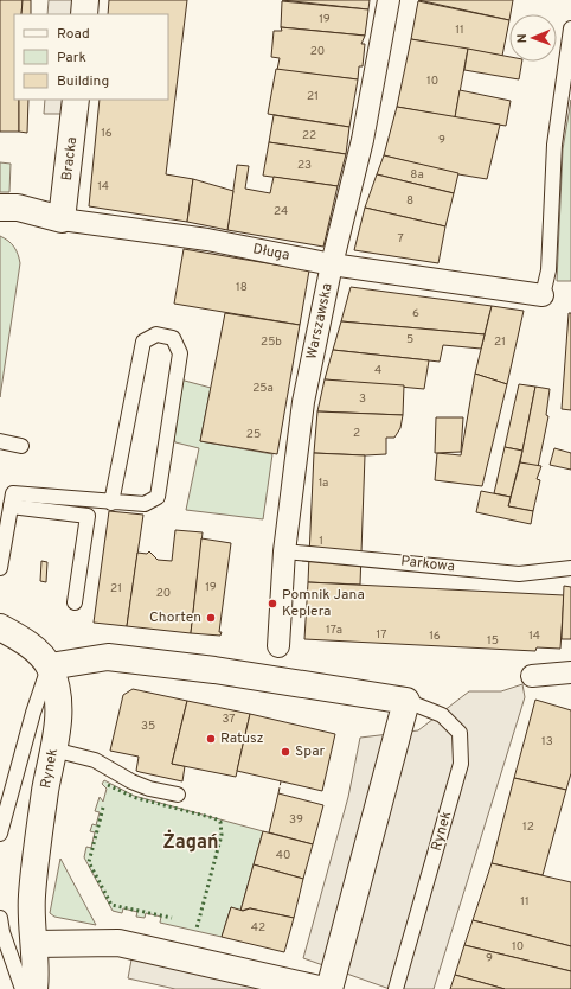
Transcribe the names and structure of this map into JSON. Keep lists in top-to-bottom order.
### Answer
{
  "streets": {
    "street": [
      "Bracka",
      "Długa",
      "Warszawska",
      "Rynek"
    ],
    "lane": ["Parkowa"]
  },
  "crossings": [
    ["Bracka", "Długa"],
    ["Długa", "Warszawska"],
    ["Warszawska", "Parkowa"]
  ],
  "districts": ["Żagań"],
  "places": [
    "Pomnik Jana Keplera",
    "Chorten",
    "Ratusz",
    "Spar"
  ],
  "house_numbers": [
    "19",
    "11",
    "20",
    "10",
    "21",
    "16",
    "22",
    "9",
    "23",
    "8a",
    "14",
    "8",
    "24",
    "7",
    "18",
    "6",
    "5",
    "25b",
    "21",
    "4",
    "25a",
    "3",
    "2",
    "25",
    "1a",
    "1",
    "19",
    "21",
    "20",
    "17a",
    "17",
    "16",
    "14",
    "15",
    "37",
    "35",
    "13",
    "39",
    "12",
    "40",
    "11",
    "42",
    "10",
    "9"
  ],
  "legend": ["Road", "Park", "Building"],
  "north": "left"
}
